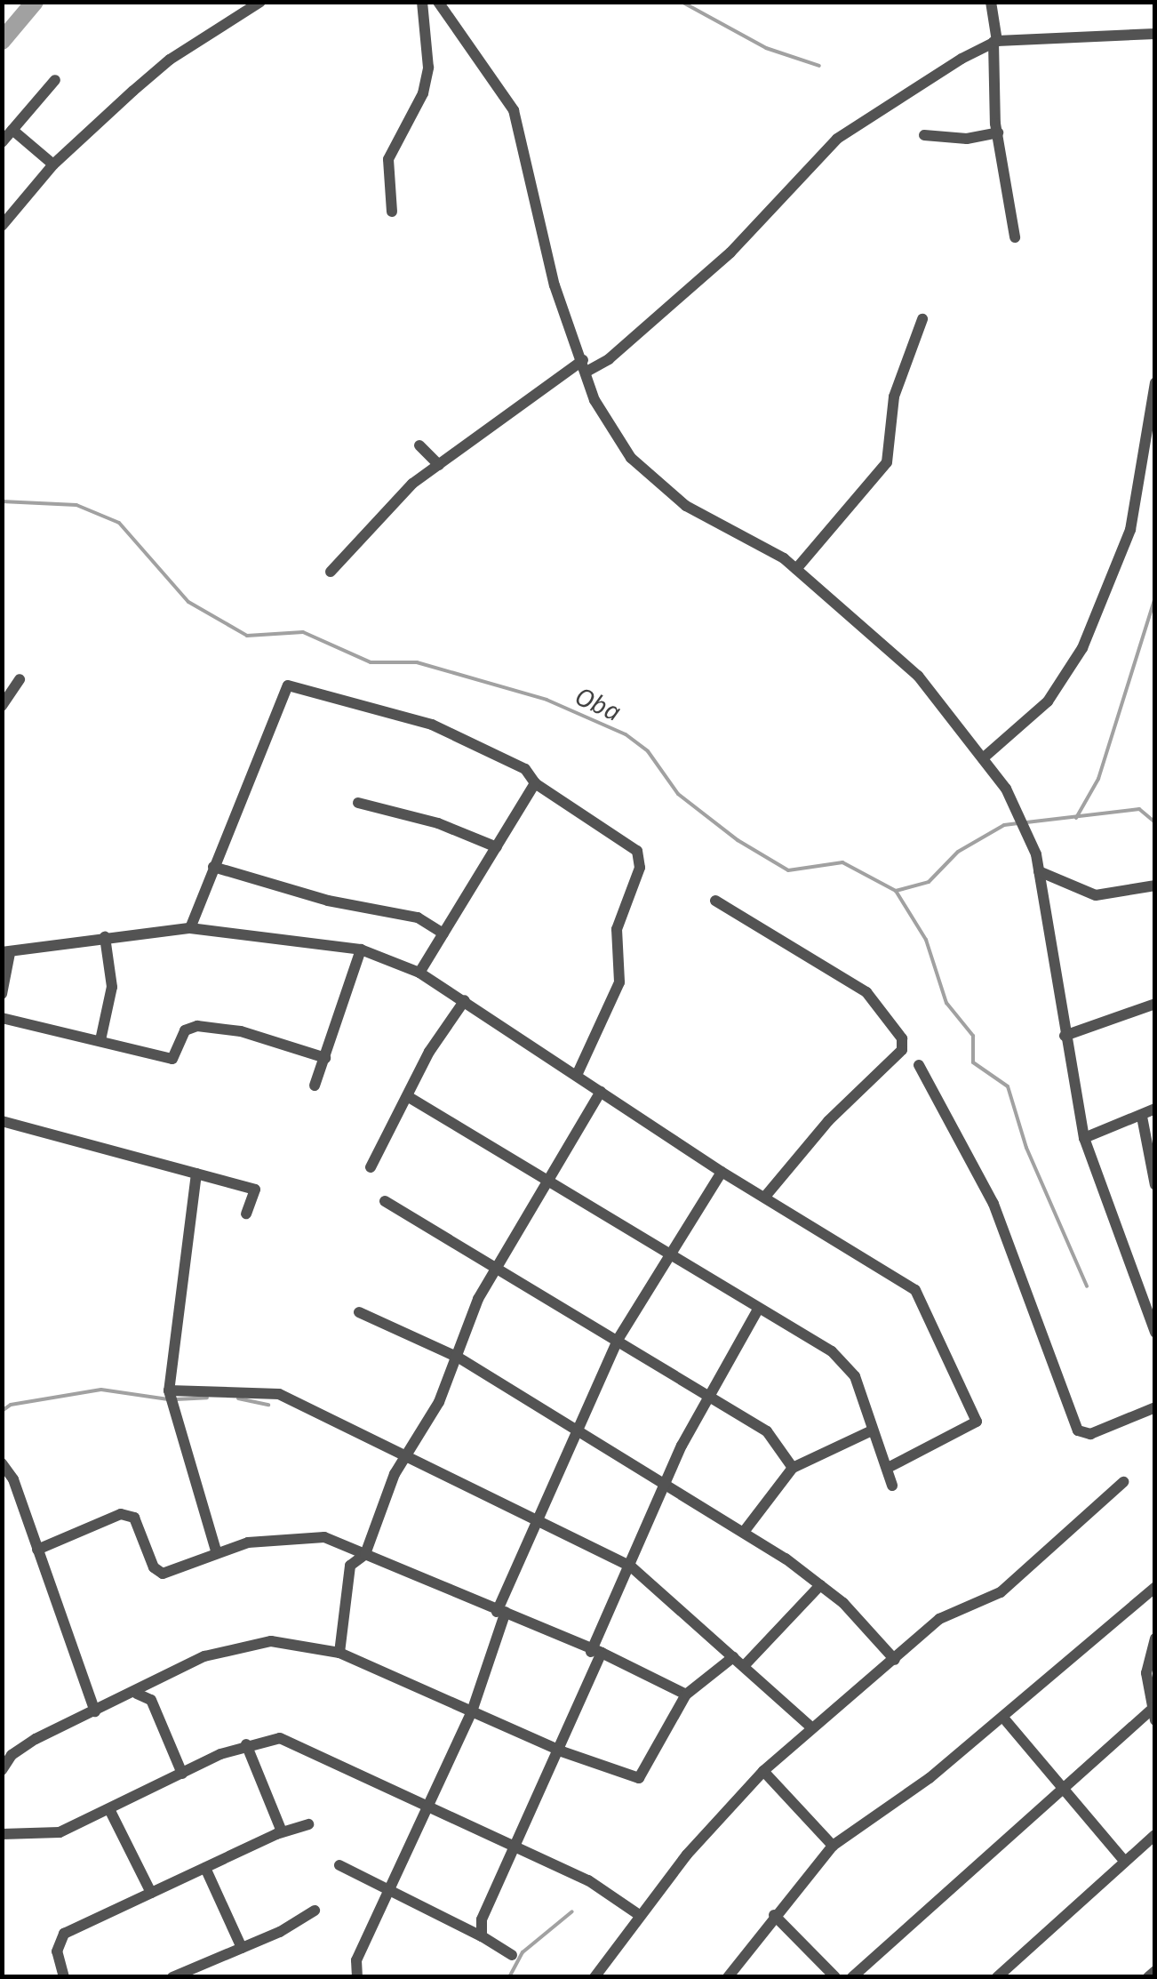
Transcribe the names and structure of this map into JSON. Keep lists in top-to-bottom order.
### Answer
{
  "water": ["Oba"]
}
